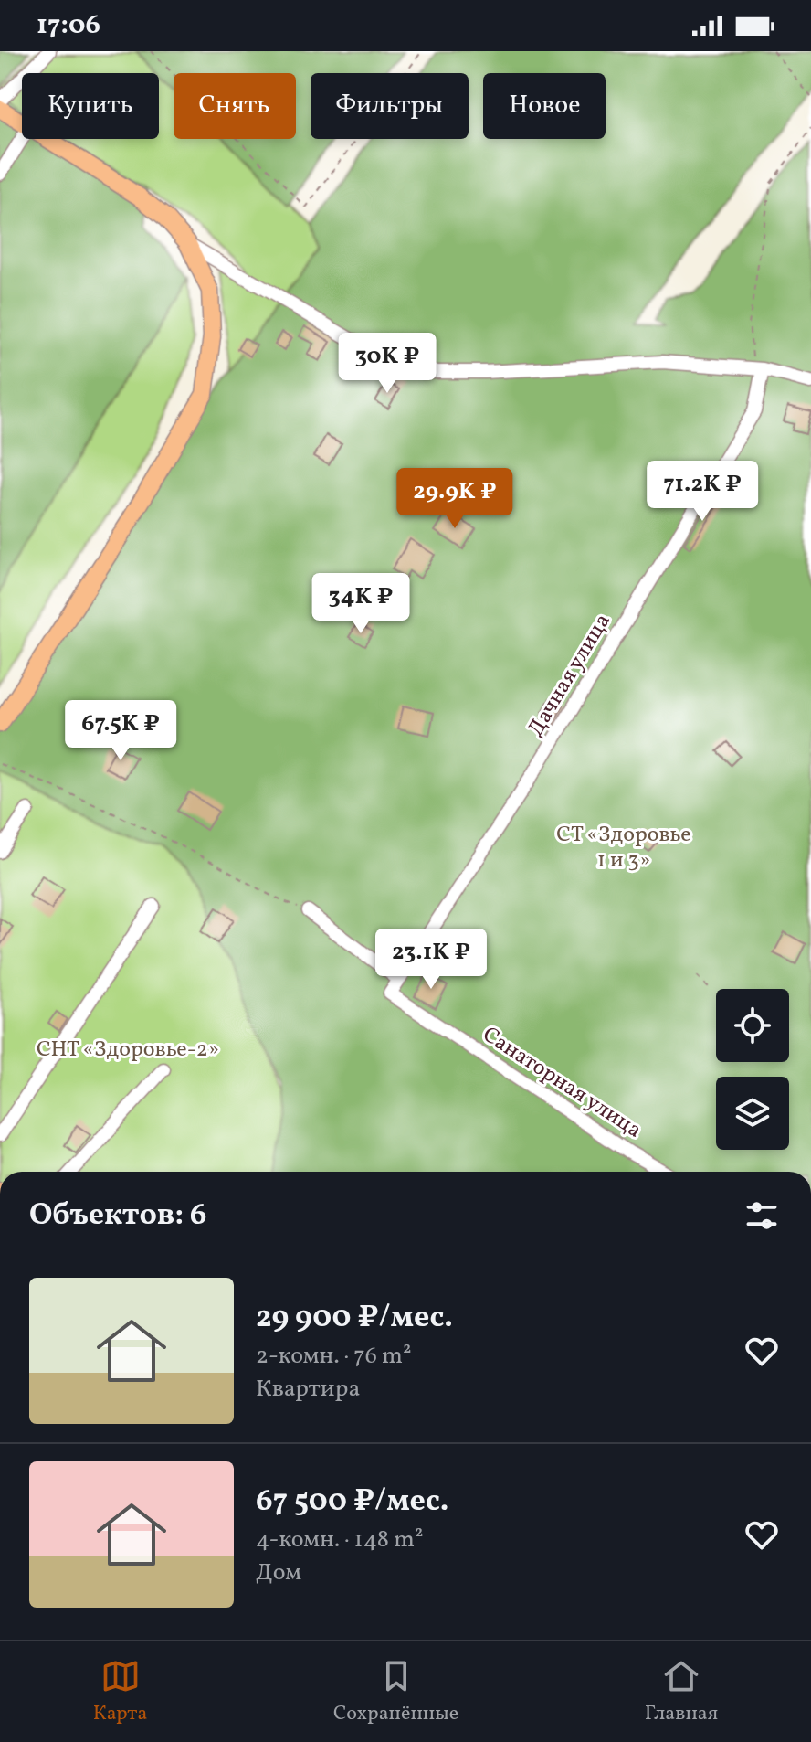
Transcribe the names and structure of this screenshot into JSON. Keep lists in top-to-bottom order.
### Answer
{
  "streets": {
    "street": ["Дачная улица", "Санаторная улица"]
  },
  "crossings": [
    ["Дачная улица", "Санаторная улица"]
  ],
  "parks": ["СТ «Здоровье 1 и 3»", "СНТ «Здоровье-2»"],
  "page": {
    "status": "17:06",
    "chip": [
      "Купить",
      "Снять",
      "Фильтры",
      "Новое"
    ],
    "price": [
      "30K ₽",
      "71.2K ₽",
      "29.9K ₽",
      "34K ₽",
      "67.5K ₽",
      "23.1K ₽"
    ],
    "heading": "Объектов: 6",
    "list": [
      {
        "name": "29 900 ₽/мес.",
        "note": "2-комн. · 76 m² · Квартира"
      },
      {
        "name": "67 500 ₽/мес.",
        "note": "4-комн. · 148 m² · Дом"
      }
    ],
    "tabs": ["Карта", "Сохранённые", "Главная"]
  }
}
